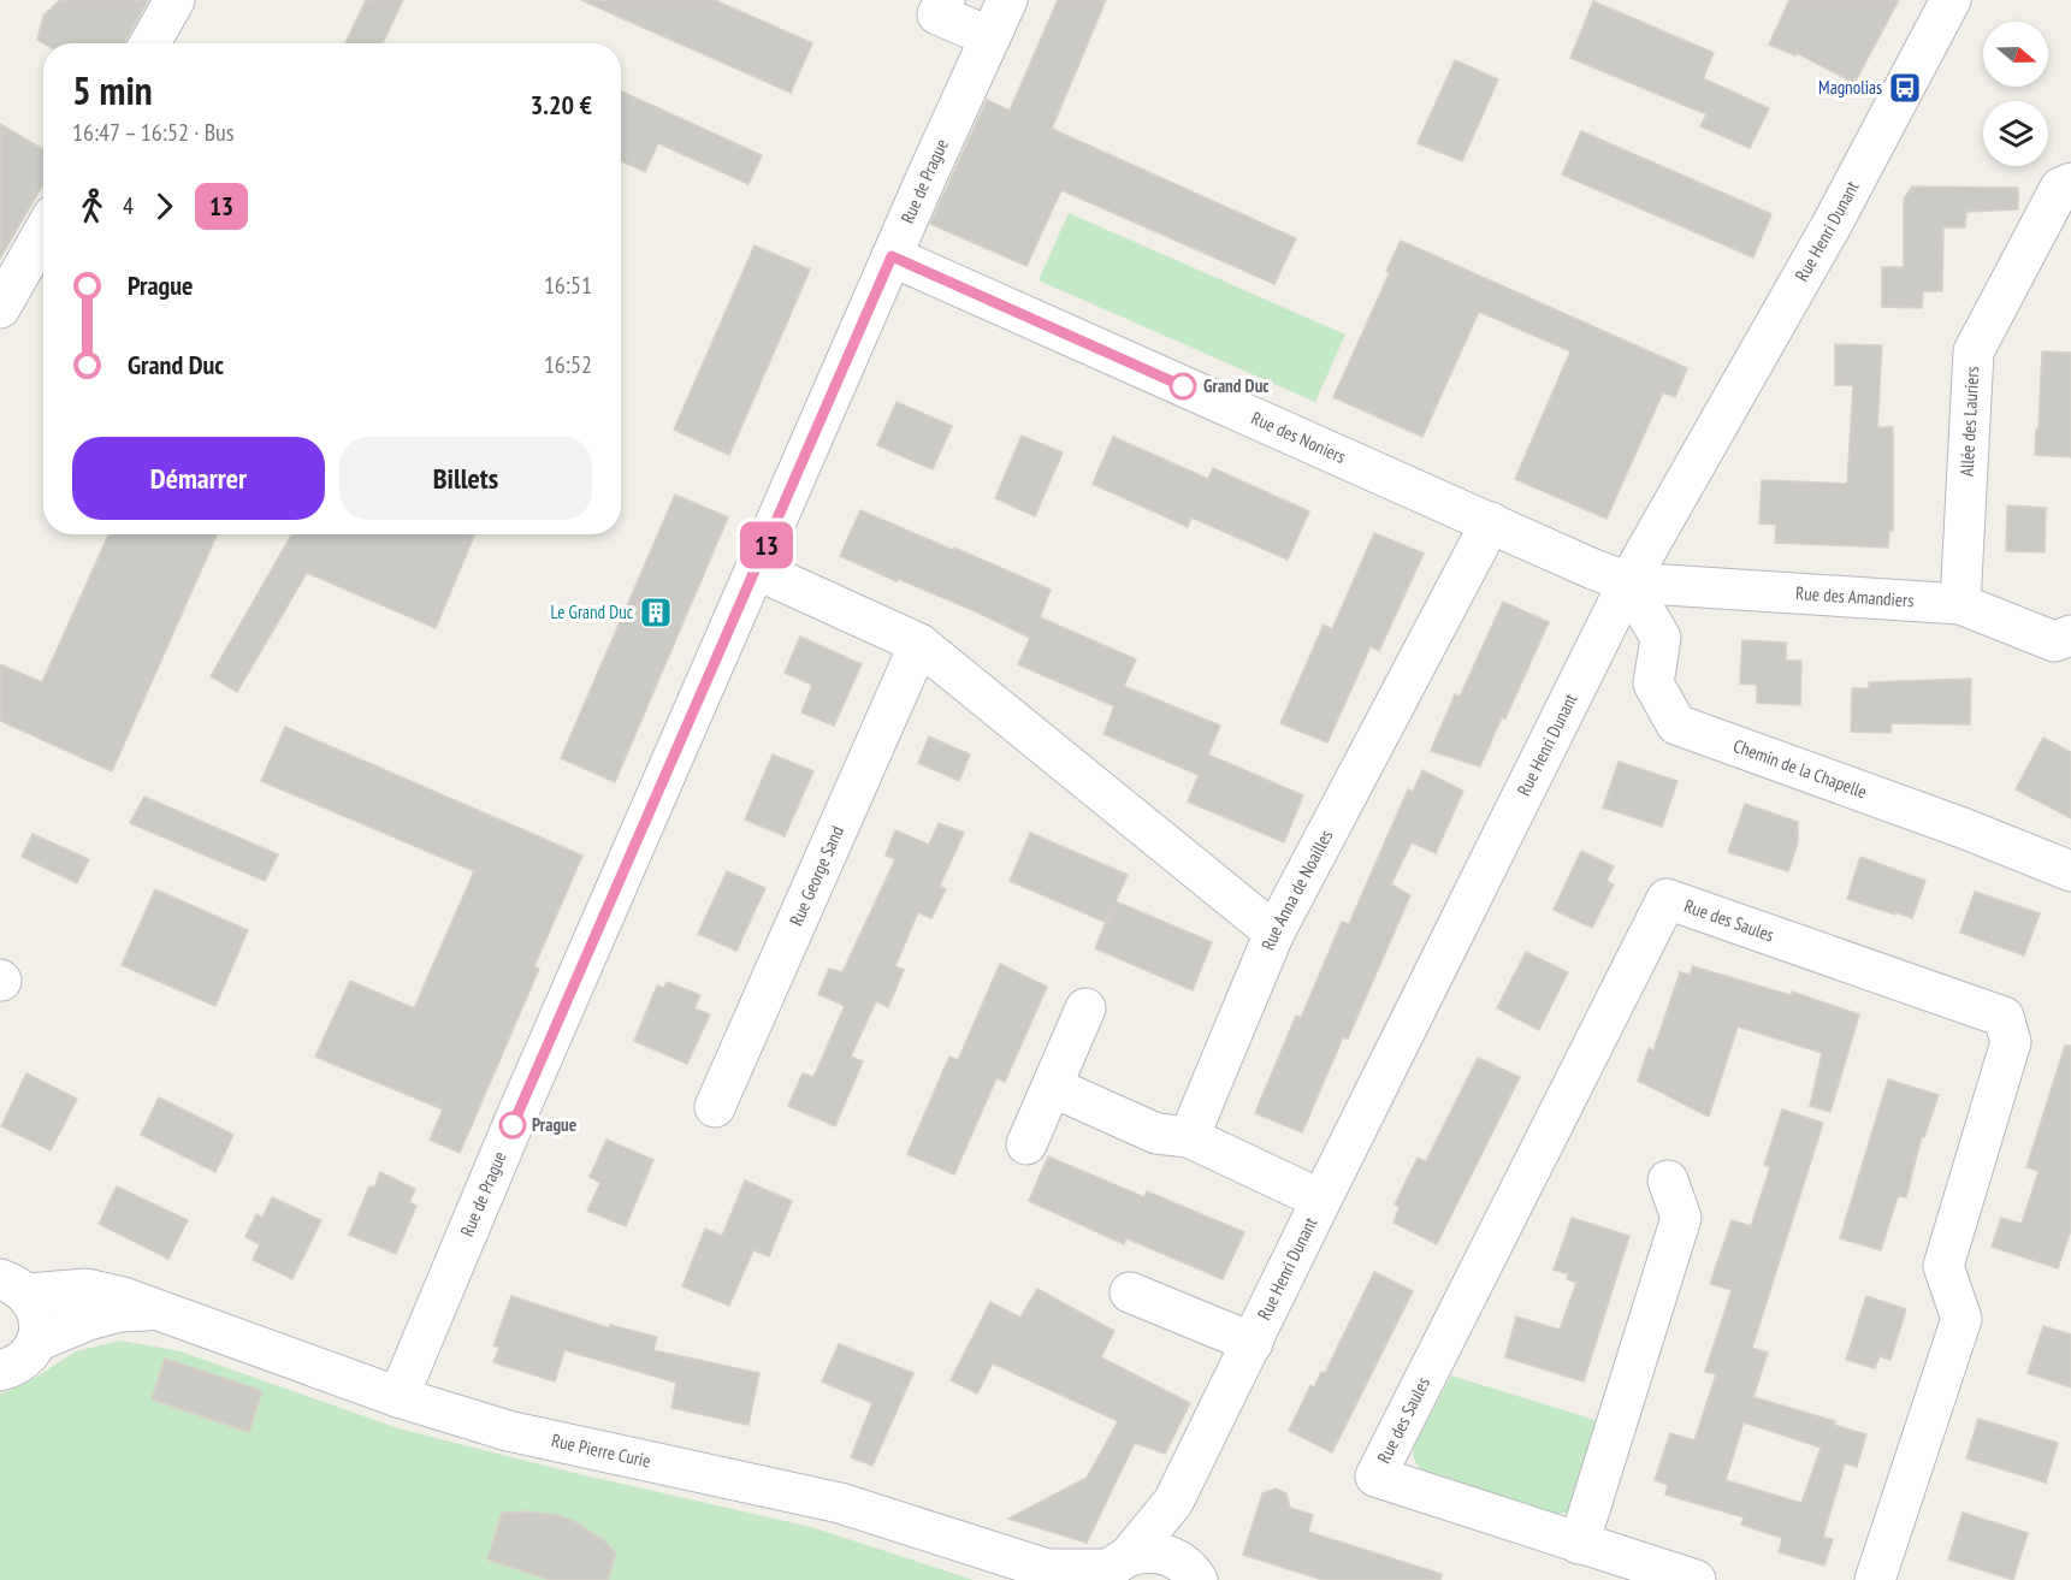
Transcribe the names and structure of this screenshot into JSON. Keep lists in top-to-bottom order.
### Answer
{
  "streets": {
    "street": [
      "Rue de Prague",
      "Rue Henri Dunant",
      "Allée des Lauriers",
      "Rue des Noniers",
      "Rue des Amandiers",
      "Chemin de la Chapelle",
      "Rue George Sand",
      "Rue Anna de Noailles",
      "Rue des Saules",
      "Rue Pierre Curie"
    ]
  },
  "crossings": [
    ["Rue de Prague", "Rue des Noniers"],
    ["Rue de Prague", "Rue Pierre Curie"],
    ["Rue Henri Dunant", "Rue des Noniers"],
    ["Rue Henri Dunant", "Rue des Amandiers"],
    ["Rue Henri Dunant", "Chemin de la Chapelle"],
    ["Rue Henri Dunant", "Rue Pierre Curie"],
    ["Allée des Lauriers", "Rue des Amandiers"],
    ["Rue des Noniers", "Rue des Amandiers"],
    ["Rue des Noniers", "Chemin de la Chapelle"],
    ["Rue des Noniers", "Rue Anna de Noailles"],
    ["Rue des Amandiers", "Chemin de la Chapelle"]
  ],
  "places": {
    "bus stop": ["Magnolias"],
    "other": ["Grand Duc", "Prague"],
    "building": ["Le Grand Duc"]
  },
  "lines": ["bus line 13"],
  "north": "right",
  "page": {
    "on_map": "13",
    "heading": ["5 min", "16:47 – 16:52 · Bus", "3.20 €"],
    "legs": ["4", "13"],
    "list": [
      {
        "name": "Prague",
        "value": "16:51"
      },
      {
        "name": "Grand Duc",
        "value": "16:52"
      }
    ],
    "buttons": ["Démarrer", "Billets"]
  }
}
